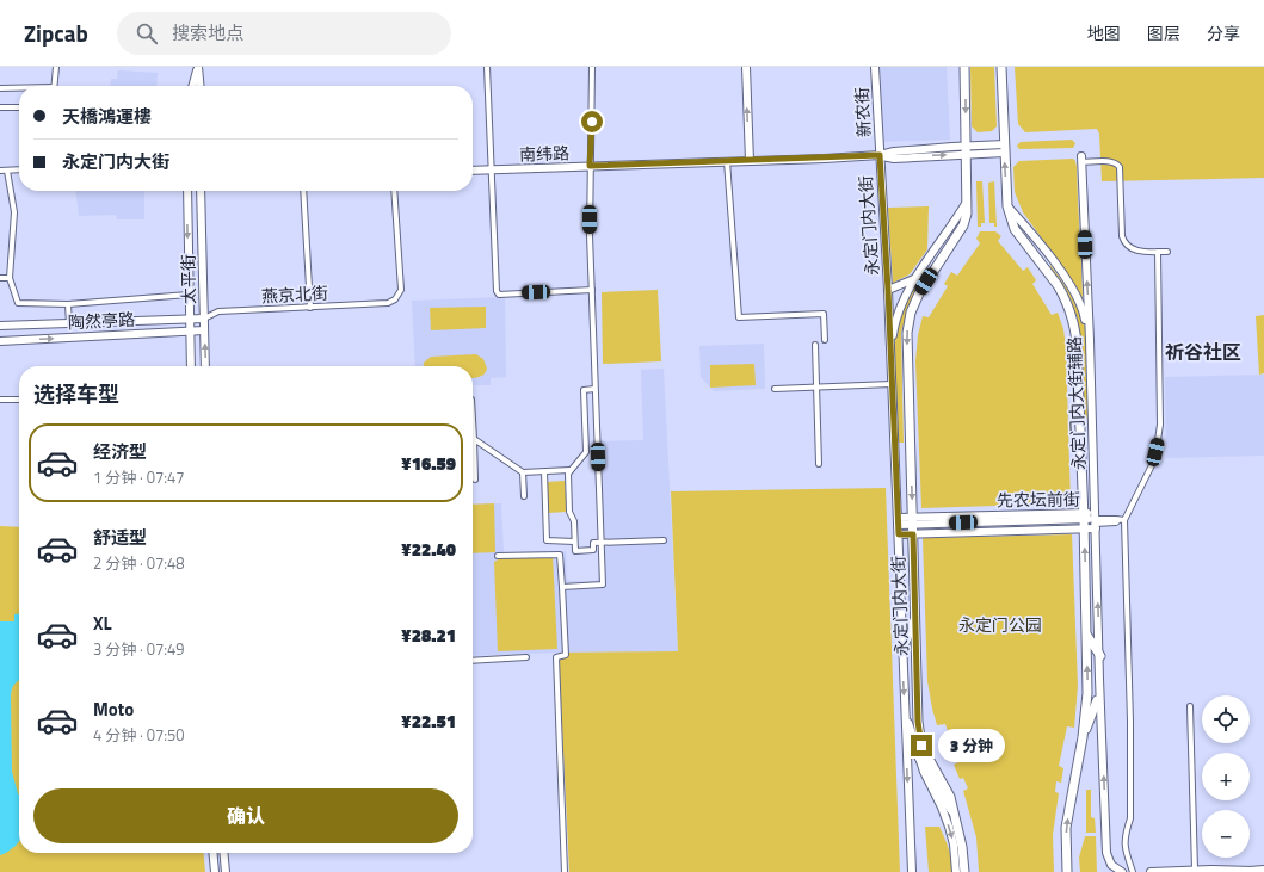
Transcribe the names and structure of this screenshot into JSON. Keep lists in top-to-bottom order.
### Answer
{
  "streets": {
    "main road": ["永定门内大街"],
    "street": [
      "新农街",
      "南纬路",
      "太平街",
      "燕京北街",
      "陶然亭路",
      "永定门内大街辅路",
      "先农坛前街"
    ]
  },
  "crossings": [
    ["新农街", "南纬路"],
    ["新农街", "永定门内大街"],
    ["南纬路", "永定门内大街"],
    ["永定门内大街", "先农坛前街"],
    ["太平街", "燕京北街"],
    ["太平街", "陶然亭路"],
    ["燕京北街", "陶然亭路"],
    ["永定门内大街辅路", "先农坛前街"]
  ],
  "districts": ["祈谷社区"],
  "parks": ["永定门公园"],
  "page": {
    "header": "Zipcab",
    "search": "搜索地点",
    "nav": ["地图", "图层", "分享"],
    "banner": ["天橋鴻運樓", "永定门内大街"],
    "heading": "选择车型",
    "list": [
      {
        "name": "经济型",
        "note": "1 分钟 · 07:47",
        "value": "¥16.59"
      },
      {
        "name": "舒适型",
        "note": "2 分钟 · 07:48",
        "value": "¥22.40"
      },
      {
        "name": "XL",
        "note": "3 分钟 · 07:49",
        "value": "¥28.21"
      },
      {
        "name": "Moto",
        "note": "4 分钟 · 07:50",
        "value": "¥22.51"
      }
    ],
    "map_buttons": ["+", "−"],
    "bubble": "3 分钟",
    "buttons": "确认"
  }
}
